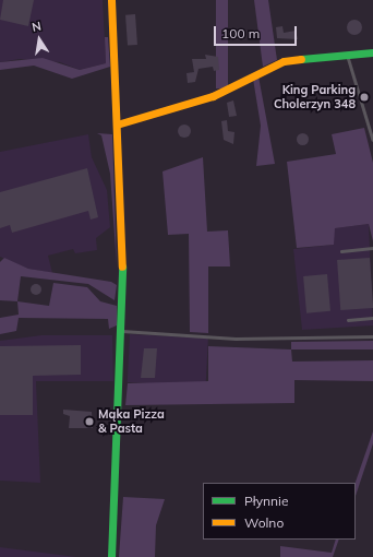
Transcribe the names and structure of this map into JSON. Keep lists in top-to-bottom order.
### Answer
{
  "places": ["King Parking Cholerzyn 348", "Mąka Pizza & Pasta"],
  "legend": ["Płynnie", "Wolno"],
  "scale_bar": "100 m",
  "north": "top"
}
